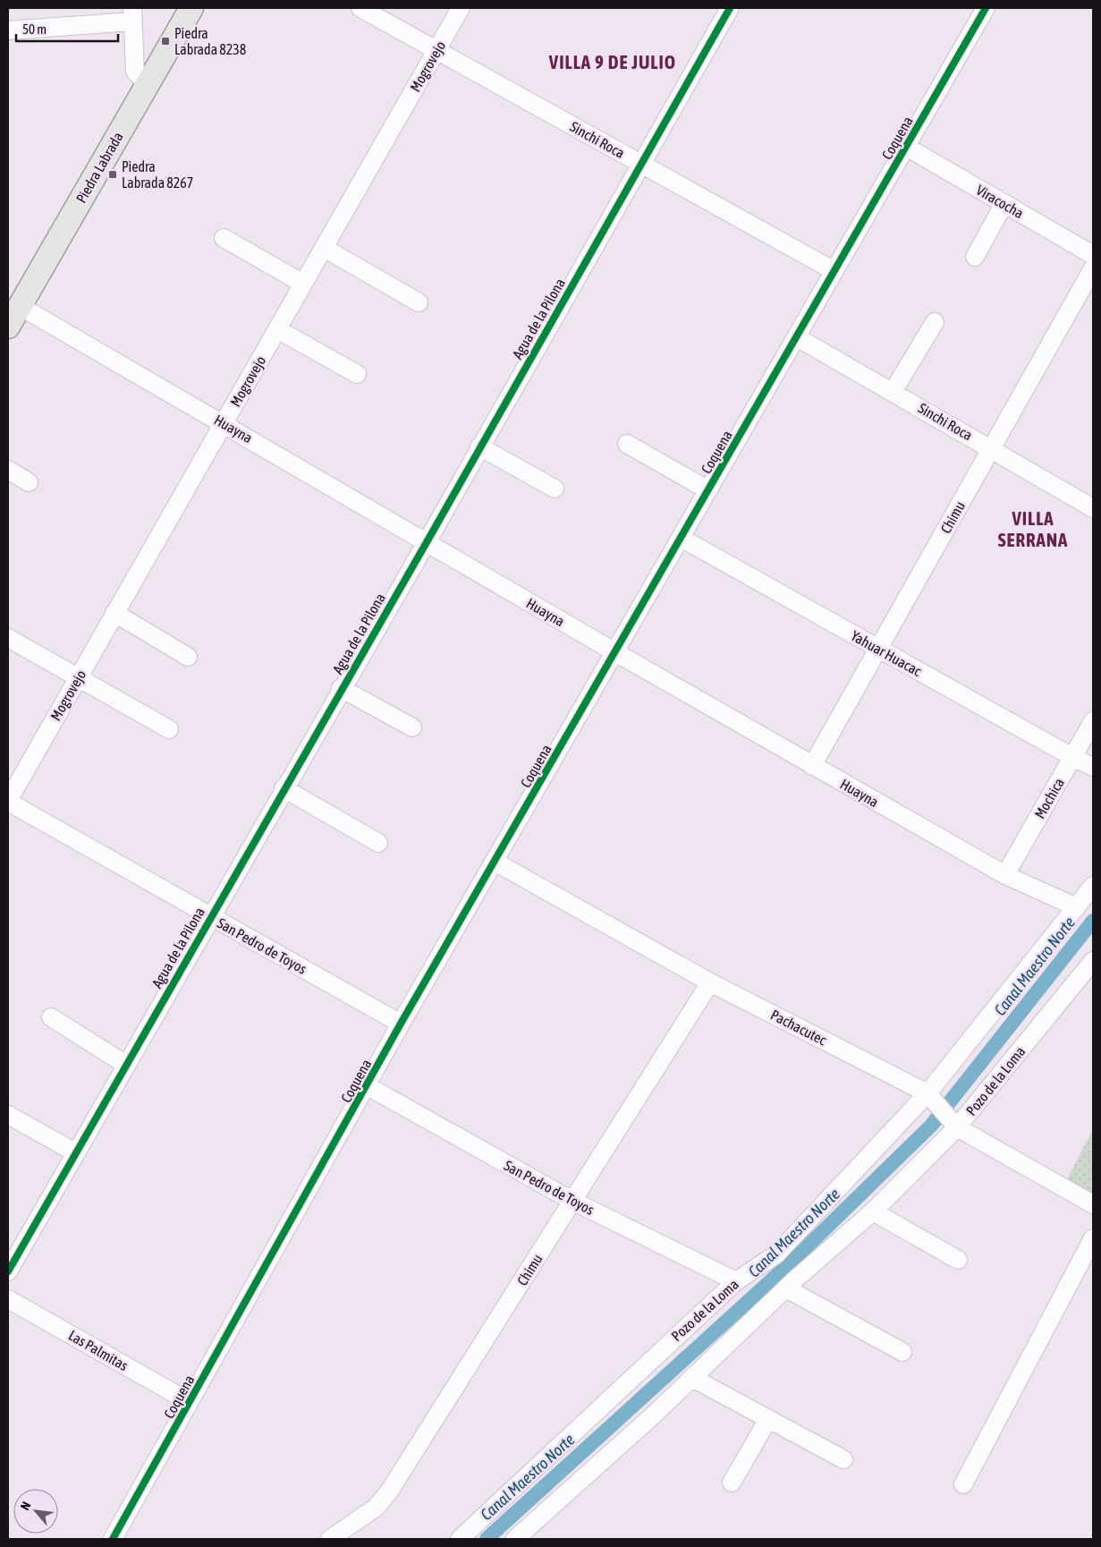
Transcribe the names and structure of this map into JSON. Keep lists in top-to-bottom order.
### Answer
{
  "streets": {
    "main road": ["Piedra Labrada"],
    "street": [
      "Mogrovejo",
      "Coquena",
      "Sinchi Roca",
      "Viracocha",
      "Agua de la Pilona",
      "Huayna",
      "Chimu",
      "Yahuar Huacac",
      "Mochica",
      "San Pedro de Toyos",
      "Pachacutec",
      "Pozo de la Loma",
      "Las Palmitas"
    ]
  },
  "crossings": [
    ["Mogrovejo", "Sinchi Roca"],
    ["Mogrovejo", "Huayna"],
    ["Mogrovejo", "San Pedro de Toyos"],
    ["Coquena", "Sinchi Roca"],
    ["Coquena", "Viracocha"],
    ["Coquena", "Huayna"],
    ["Coquena", "Yahuar Huacac"],
    ["Coquena", "San Pedro de Toyos"],
    ["Coquena", "Pachacutec"],
    ["Coquena", "Las Palmitas"],
    ["Sinchi Roca", "Agua de la Pilona"],
    ["Sinchi Roca", "Chimu"],
    ["Piedra Labrada", "Huayna"],
    ["Agua de la Pilona", "Huayna"],
    ["Agua de la Pilona", "San Pedro de Toyos"],
    ["Huayna", "Chimu"],
    ["Huayna", "Mochica"],
    ["Huayna", "Pozo de la Loma"],
    ["Chimu", "Yahuar Huacac"],
    ["Chimu", "San Pedro de Toyos"],
    ["Chimu", "Pachacutec"],
    ["Yahuar Huacac", "Mochica"],
    ["San Pedro de Toyos", "Pozo de la Loma"],
    ["Pachacutec", "Pozo de la Loma"]
  ],
  "districts": ["VILLA 9 DE JULIO", "VILLA SERRANA"],
  "water": ["Canal Maestro Norte"],
  "places": {
    "transit": ["Piedra Labrada 8238", "Piedra Labrada 8267"]
  },
  "scale_bar": "50 m",
  "north": "top left"
}
